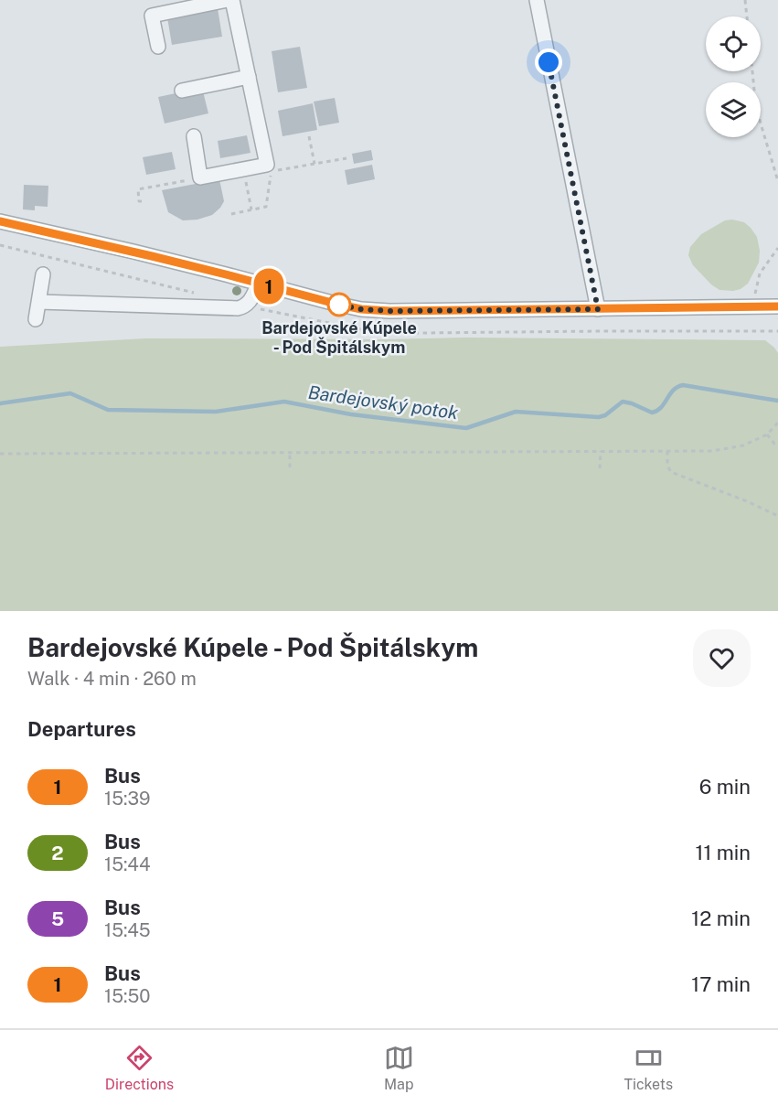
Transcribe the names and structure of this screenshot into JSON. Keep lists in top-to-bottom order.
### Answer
{
  "water": ["Bardejovský potok"],
  "places": ["Bardejovské Kúpele - Pod Špitálskym"],
  "lines": ["bus line 1"],
  "page": {
    "on_map": "1",
    "heading": [
      ["Bardejovské Kúpele - Pod Špitálskym", "Walk · 4 min · 260 m"],
      "Departures"
    ],
    "list": [
      {
        "mark": "1",
        "name": "Bus",
        "note": "15:39",
        "value": "6 min"
      },
      {
        "mark": "2",
        "name": "Bus",
        "note": "15:44",
        "value": "11 min"
      },
      {
        "mark": "5",
        "name": "Bus",
        "note": "15:45",
        "value": "12 min"
      },
      {
        "mark": "1",
        "name": "Bus",
        "note": "15:50",
        "value": "17 min"
      }
    ],
    "tabs": ["Directions", "Map", "Tickets"]
  }
}
